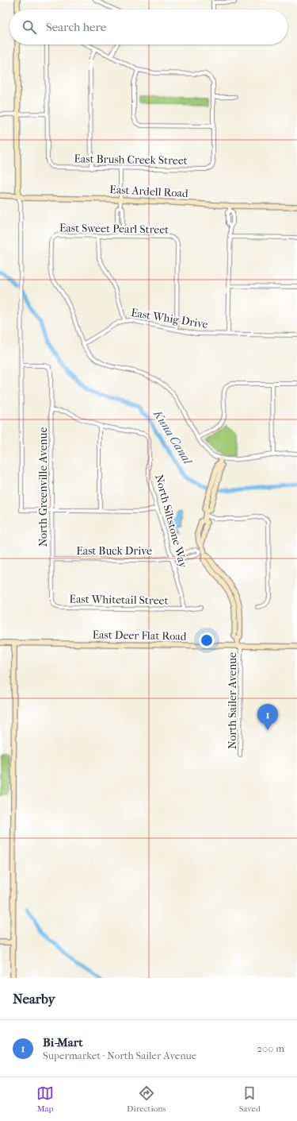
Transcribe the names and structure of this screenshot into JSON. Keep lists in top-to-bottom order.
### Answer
{
  "streets": {
    "street": [
      "East Brush Creek Street",
      "East Ardell Road",
      "East Sweet Pearl Street",
      "East Whig Drive",
      "North Greenville Avenue",
      "North Siltstone Way",
      "East Buck Drive",
      "East Whitetail Street",
      "East Deer Flat Road",
      "North Sailer Avenue"
    ]
  },
  "crossings": [
    ["East Sweet Pearl Street", "East Whig Drive"],
    ["North Greenville Avenue", "East Buck Drive"],
    ["North Greenville Avenue", "East Whitetail Street"],
    ["North Siltstone Way", "East Buck Drive"],
    ["North Siltstone Way", "East Whitetail Street"],
    ["East Deer Flat Road", "North Sailer Avenue"]
  ],
  "water": ["Kuna Canal"],
  "page": {
    "search": "Search here",
    "pins": "1",
    "heading": "Nearby",
    "list": [
      {
        "mark": "1",
        "name": "Bi-Mart",
        "note": "Supermarket · North Sailer Avenue",
        "value": "200 m"
      }
    ],
    "nav": ["Map", "Directions", "Saved"]
  }
}
